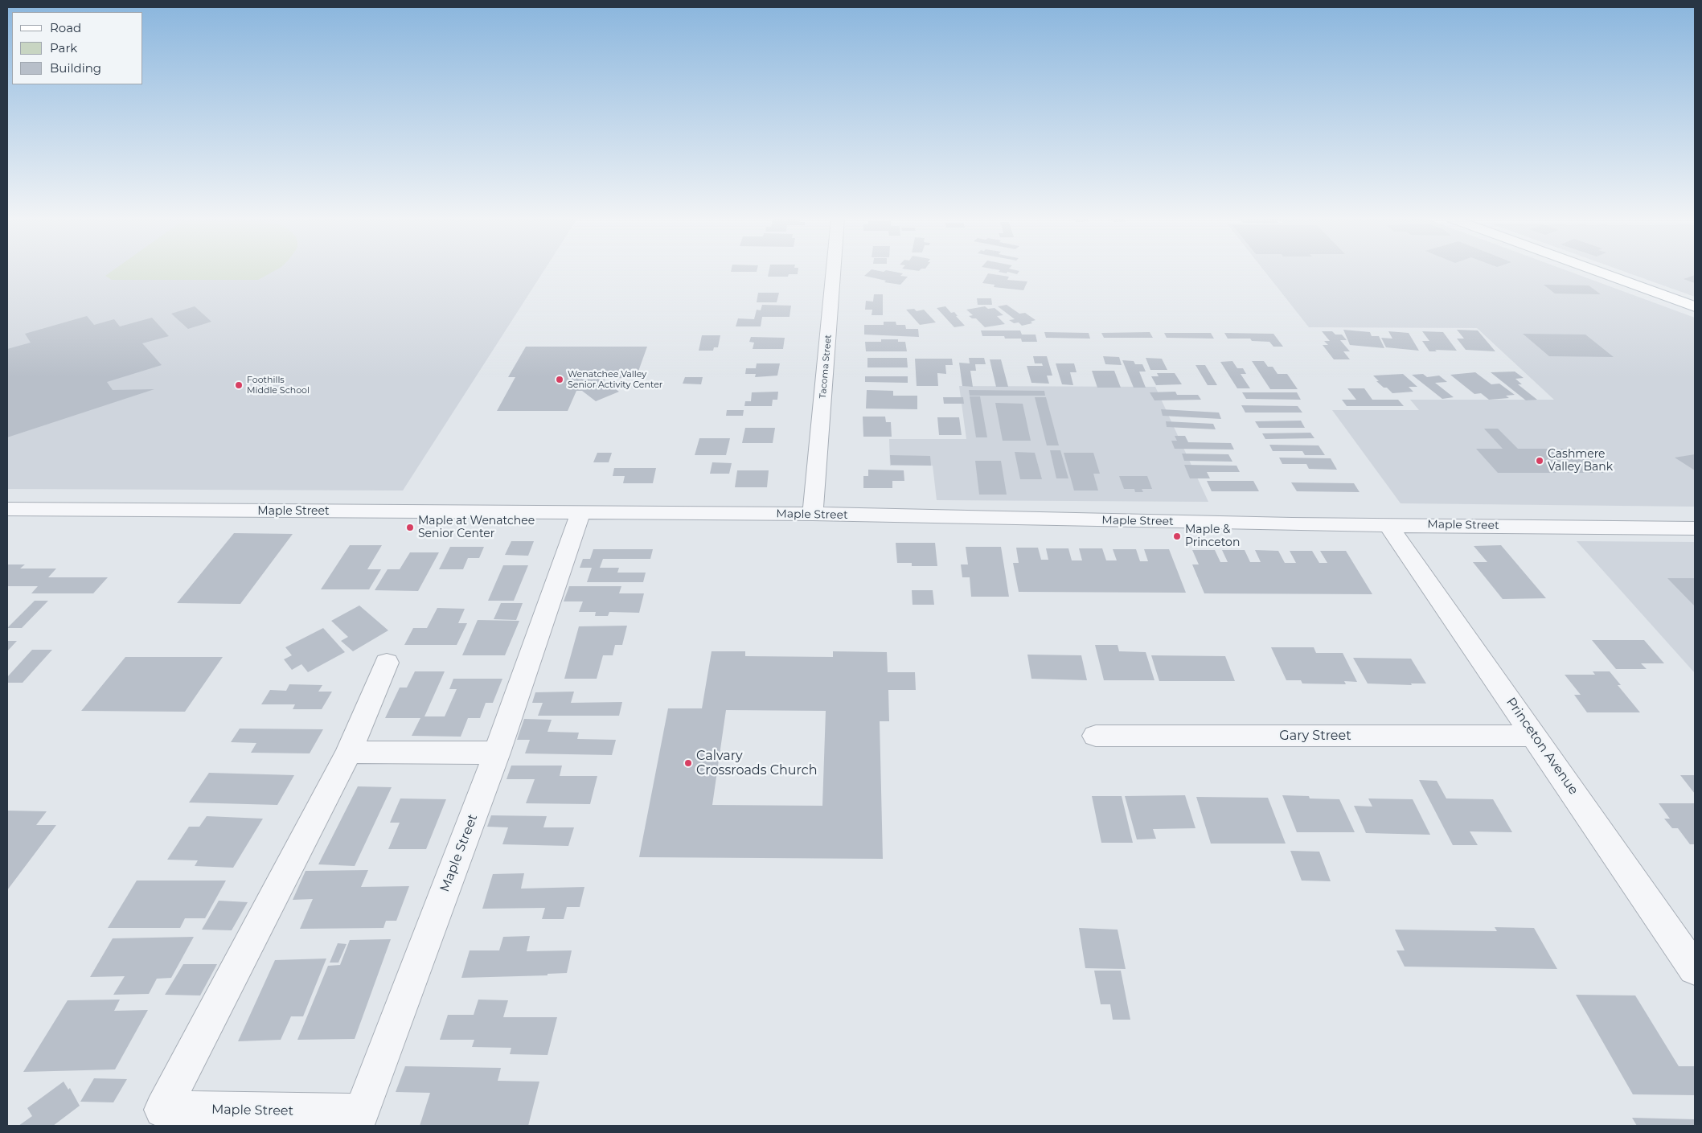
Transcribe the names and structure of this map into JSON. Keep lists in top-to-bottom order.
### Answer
{
  "streets": {
    "street": [
      "Tacoma Street",
      "Maple Street",
      "Gary Street",
      "Princeton Avenue"
    ]
  },
  "crossings": [
    ["Tacoma Street", "Maple Street"],
    ["Maple Street", "Princeton Avenue"],
    ["Gary Street", "Princeton Avenue"]
  ],
  "places": [
    "Wenatchee Valley Senior Activity Center",
    "Foothills Middle School",
    "Cashmere Valley Bank",
    "Maple at Wenatchee Senior Center",
    "Maple & Princeton",
    "Calvary Crossroads Church"
  ],
  "legend": ["Road", "Park", "Building"]
}
